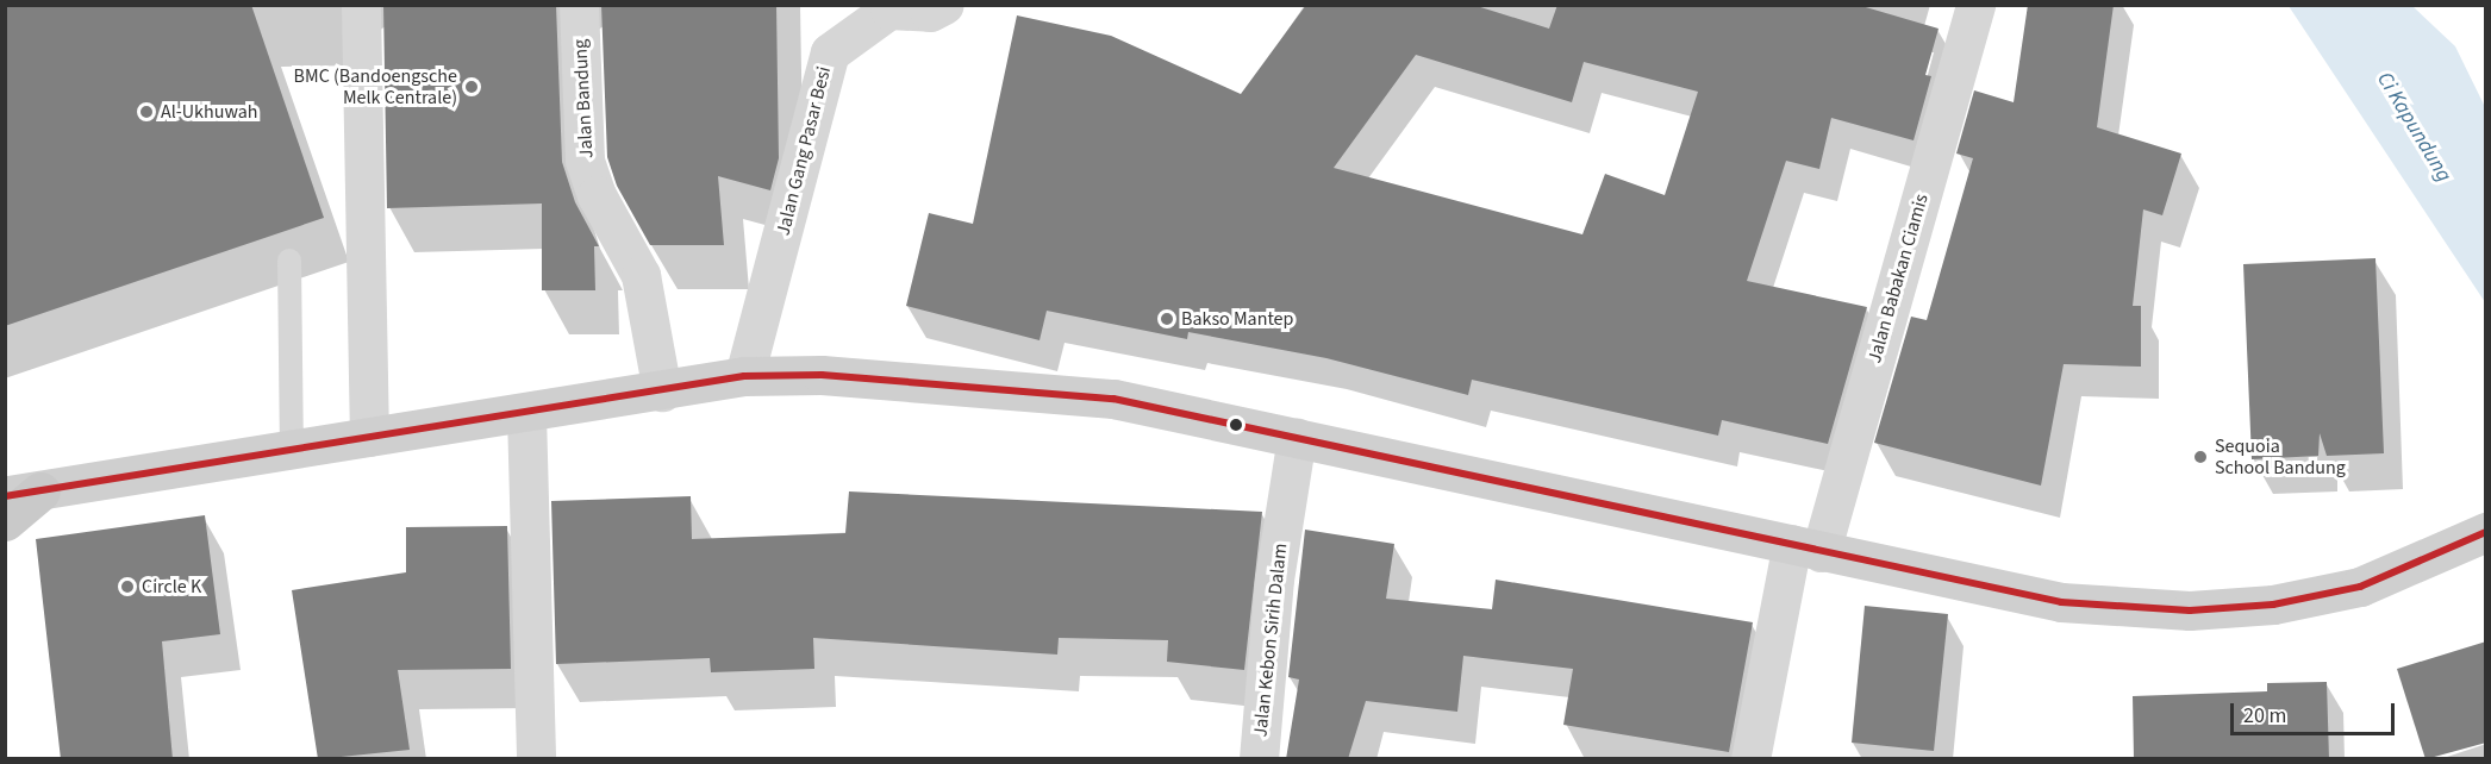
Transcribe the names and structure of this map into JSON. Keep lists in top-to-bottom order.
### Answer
{
  "streets": {
    "street": [
      "Jalan Bandung",
      "Jalan Gang Pasar Besi",
      "Jalan Babakan Ciamis",
      "Jalan Kebon Sirih Dalam"
    ]
  },
  "water": ["Ci Kapundung"],
  "places": [
    "BMC (Bandoengsche Melk Centrale)",
    "Al-Ukhuwah",
    "Bakso Mantep",
    "Sequoia School Bandung",
    "Circle K"
  ],
  "scale_bar": "20 m"
}
